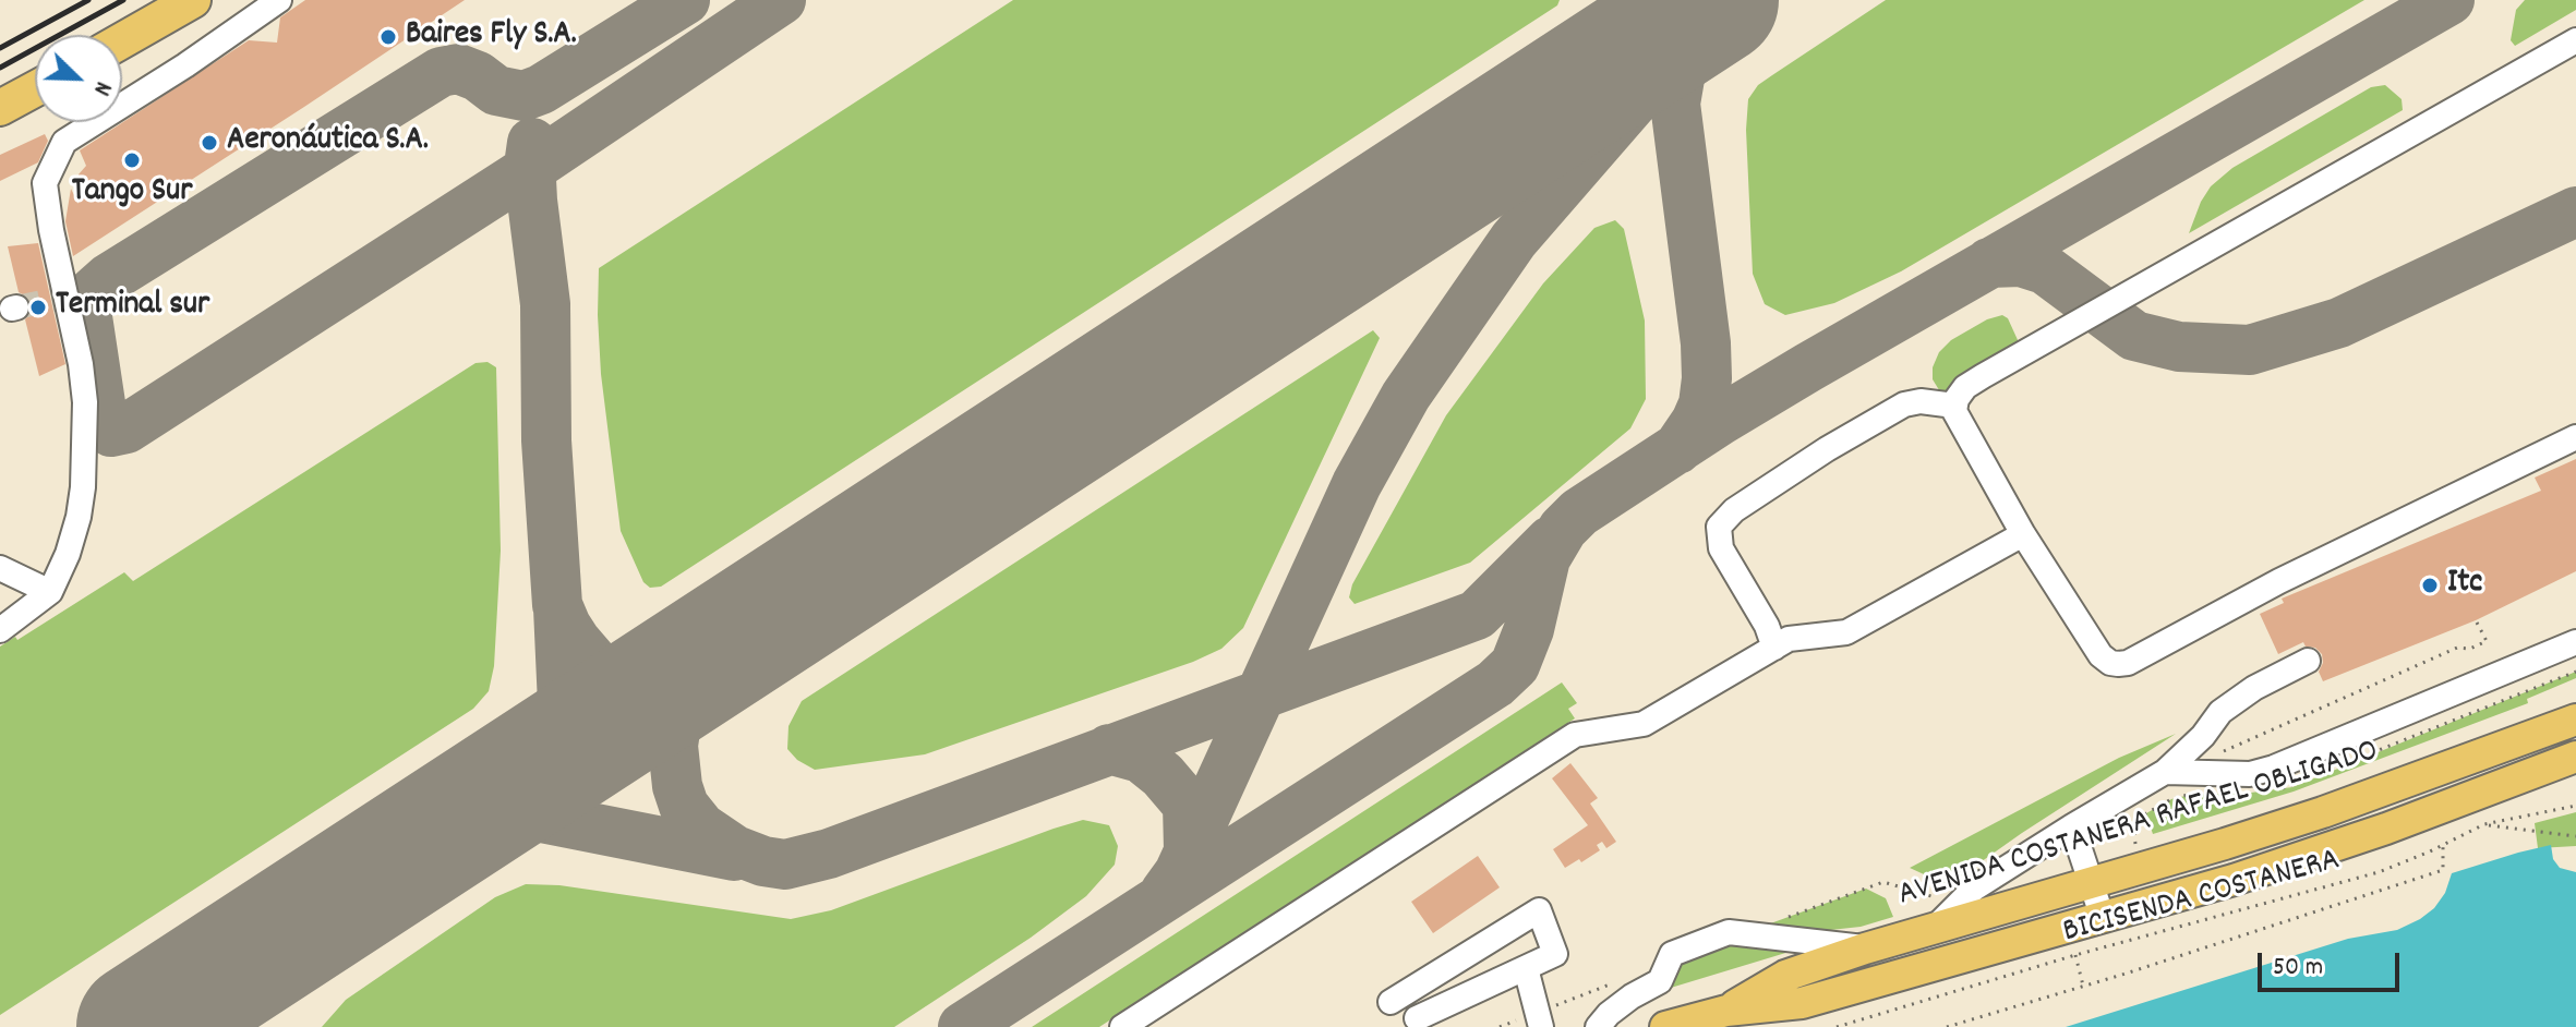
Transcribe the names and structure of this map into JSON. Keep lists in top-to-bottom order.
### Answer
{
  "streets": {
    "main road": ["AVENIDA COSTANERA RAFAEL OBLIGADO"],
    "path": ["BICISENDA COSTANERA"]
  },
  "places": [
    "Baires Fly S.A.",
    "Aeronáutica S.A.",
    "Tango Sur",
    "Terminal sur",
    "Itc"
  ],
  "scale_bar": "50 m",
  "north": "bottom right"
}
